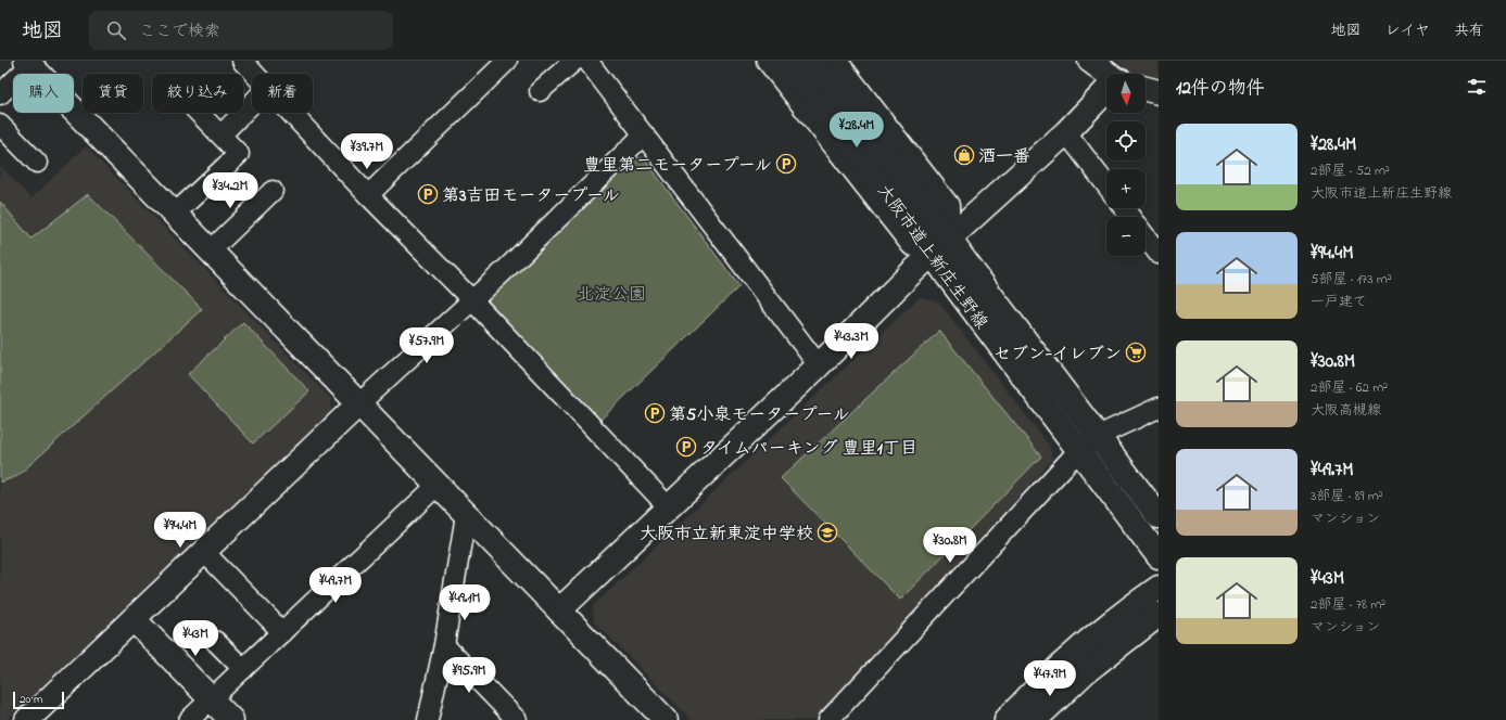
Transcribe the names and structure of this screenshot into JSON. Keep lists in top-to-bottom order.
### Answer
{
  "streets": {
    "street": ["大阪市道上新庄生野線"]
  },
  "parks": ["北淀公園"],
  "places": {
    "shop": ["酒一番"],
    "parking": [
      "豊里第二モータープール",
      "第3吉田モータープール",
      "第5小泉モータープール",
      "タイムパーキング 豊里1丁目"
    ],
    "supermarket": ["セブン-イレブン"],
    "school or university": ["大阪市立新東淀中学校"]
  },
  "scale_bar": "20 m",
  "north": "bottom",
  "page": {
    "header": "地図",
    "search": "ここで検索",
    "nav": ["地図", "レイヤ", "共有"],
    "heading": "12件の物件",
    "map_buttons": ["+", "−"],
    "chip": [
      "購入",
      "賃貸",
      "絞り込み",
      "新着"
    ],
    "price": [
      "¥28.4M",
      "¥39.7M",
      "¥34.2M",
      "¥43.3M",
      "¥57.9M",
      "¥94.4M",
      "¥30.8M",
      "¥49.7M",
      "¥49.1M",
      "¥43M",
      "¥95.9M",
      "¥47.9M"
    ],
    "list": [
      {
        "name": "¥28.4M",
        "note": "2部屋 · 52 m² · 大阪市道上新庄生野線"
      },
      {
        "name": "¥94.4M",
        "note": "5部屋 · 173 m² · 一戸建て"
      },
      {
        "name": "¥30.8M",
        "note": "2部屋 · 62 m² · 大阪高槻線"
      },
      {
        "name": "¥49.7M",
        "note": "3部屋 · 89 m² · マンション"
      },
      {
        "name": "¥43M",
        "note": "2部屋 · 78 m² · マンション"
      }
    ],
    "scale": "20 m"
  }
}
